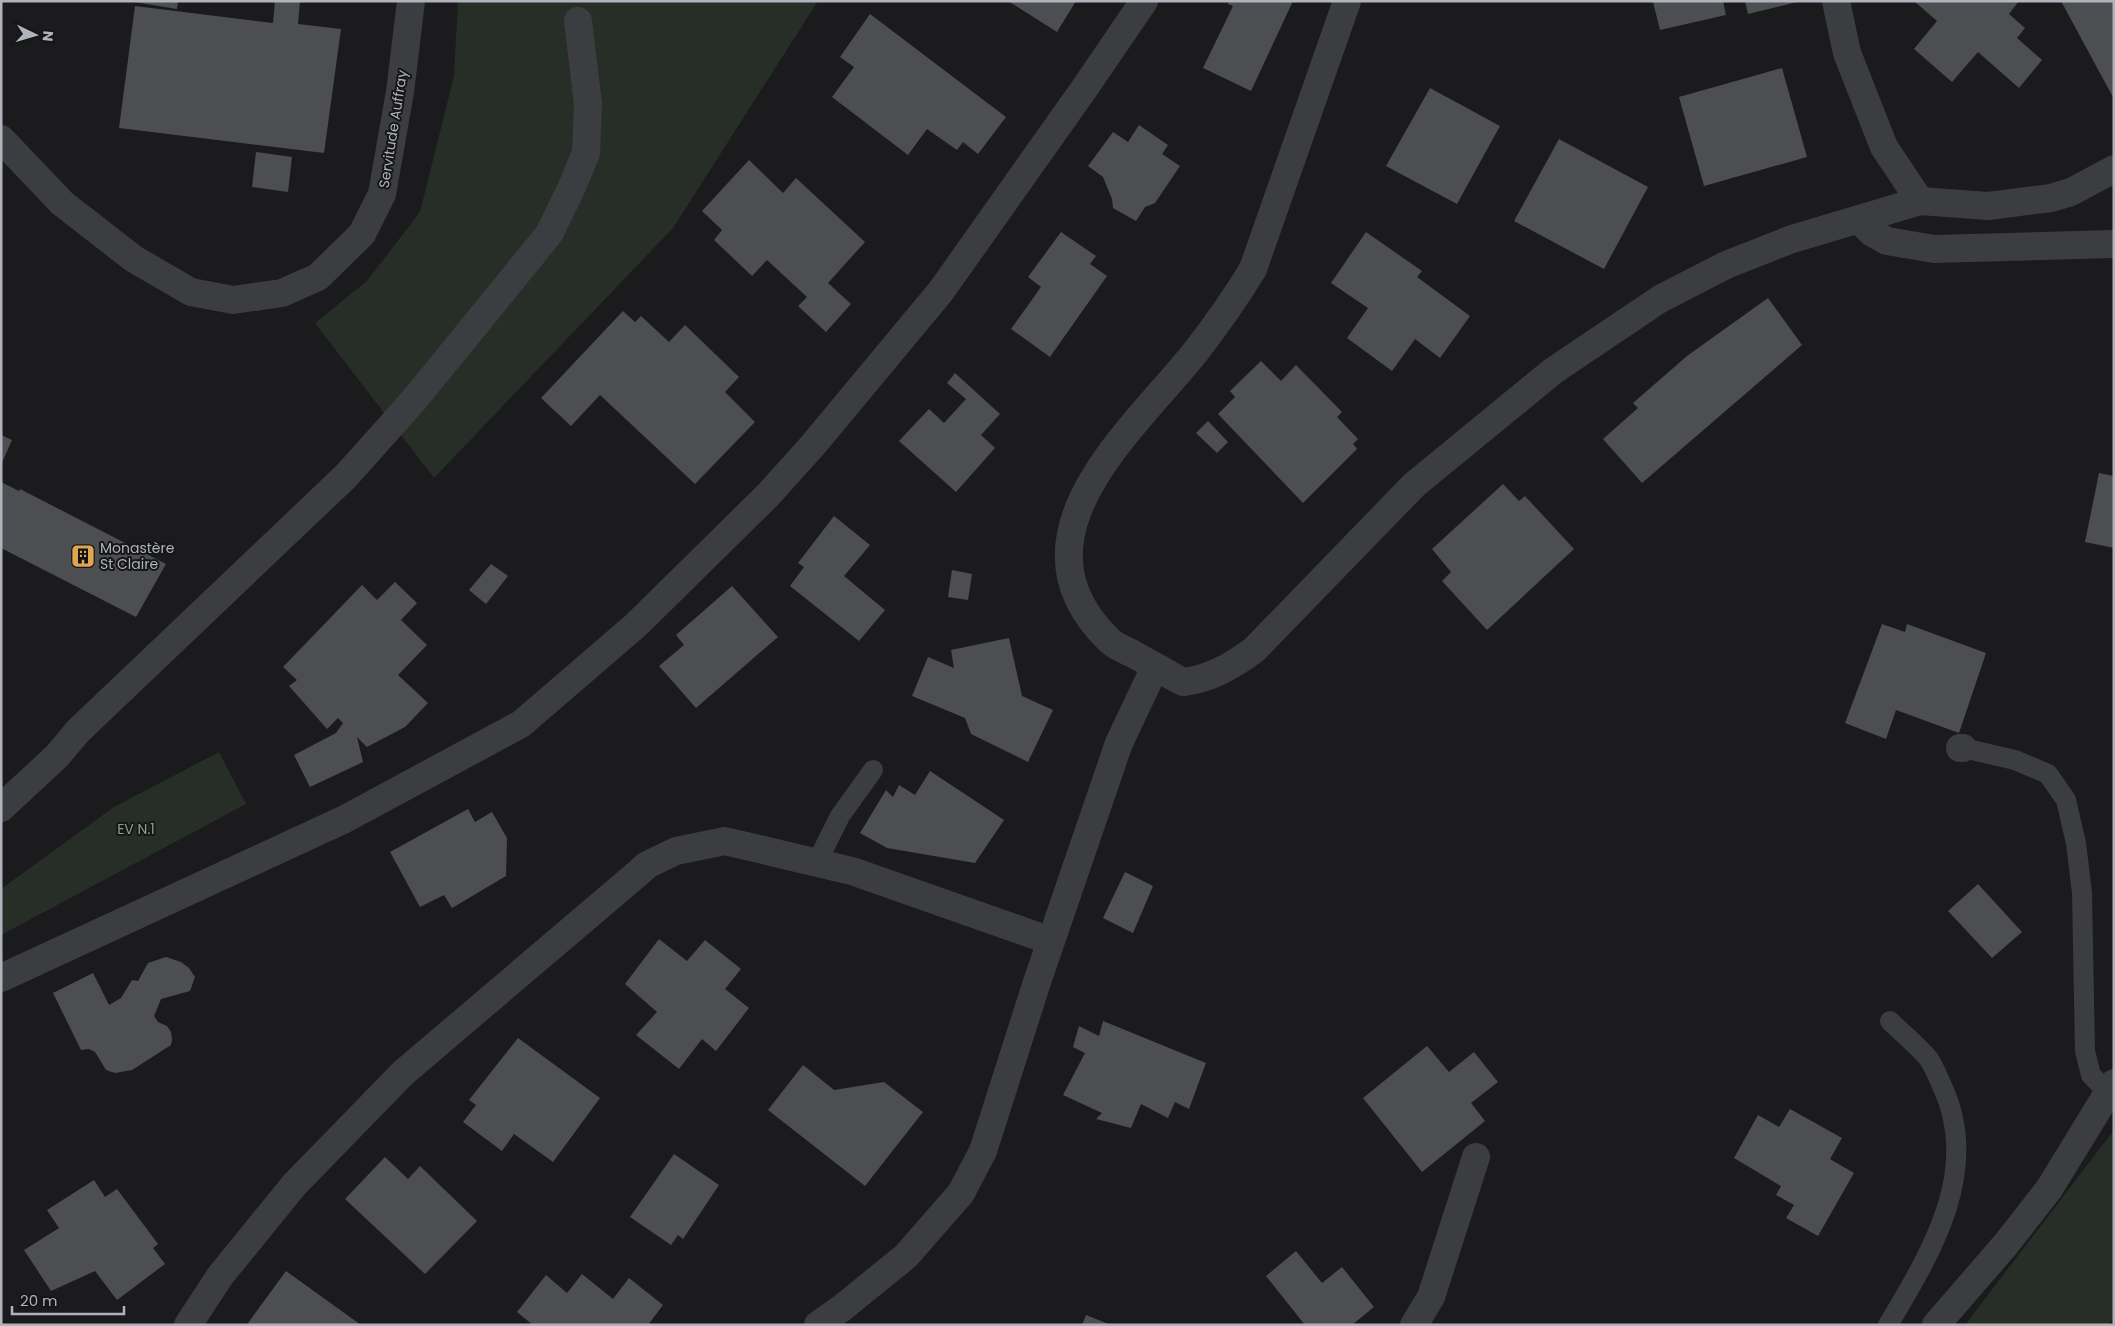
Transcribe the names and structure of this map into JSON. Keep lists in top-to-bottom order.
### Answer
{
  "streets": {
    "street": ["Servitude Auffray"]
  },
  "parks": ["EV N.1"],
  "places": {
    "building": ["Monastère St Claire"]
  },
  "scale_bar": "20 m",
  "north": "right"
}
